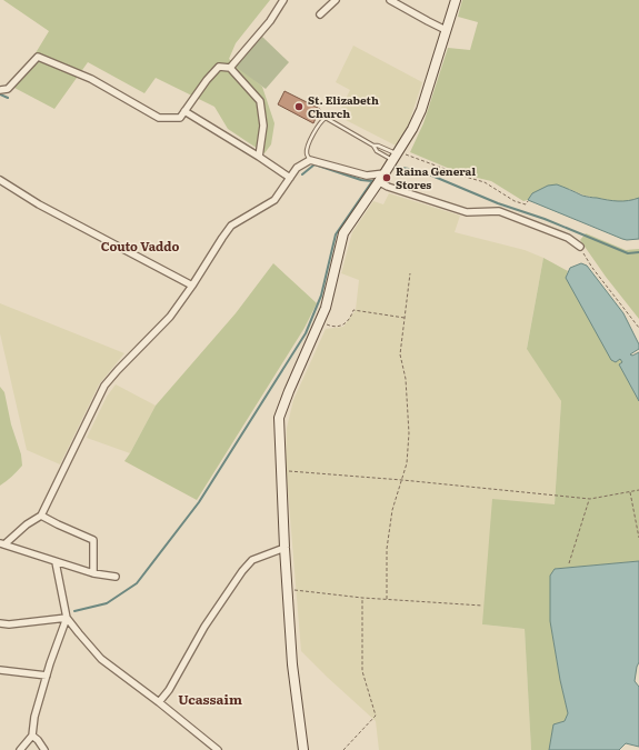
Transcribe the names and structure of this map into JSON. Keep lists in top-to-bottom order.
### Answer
{
  "districts": ["Couto Vaddo", "Ucassaim"],
  "places": ["St. Elizabeth Church", "Raina General Stores"]
}
